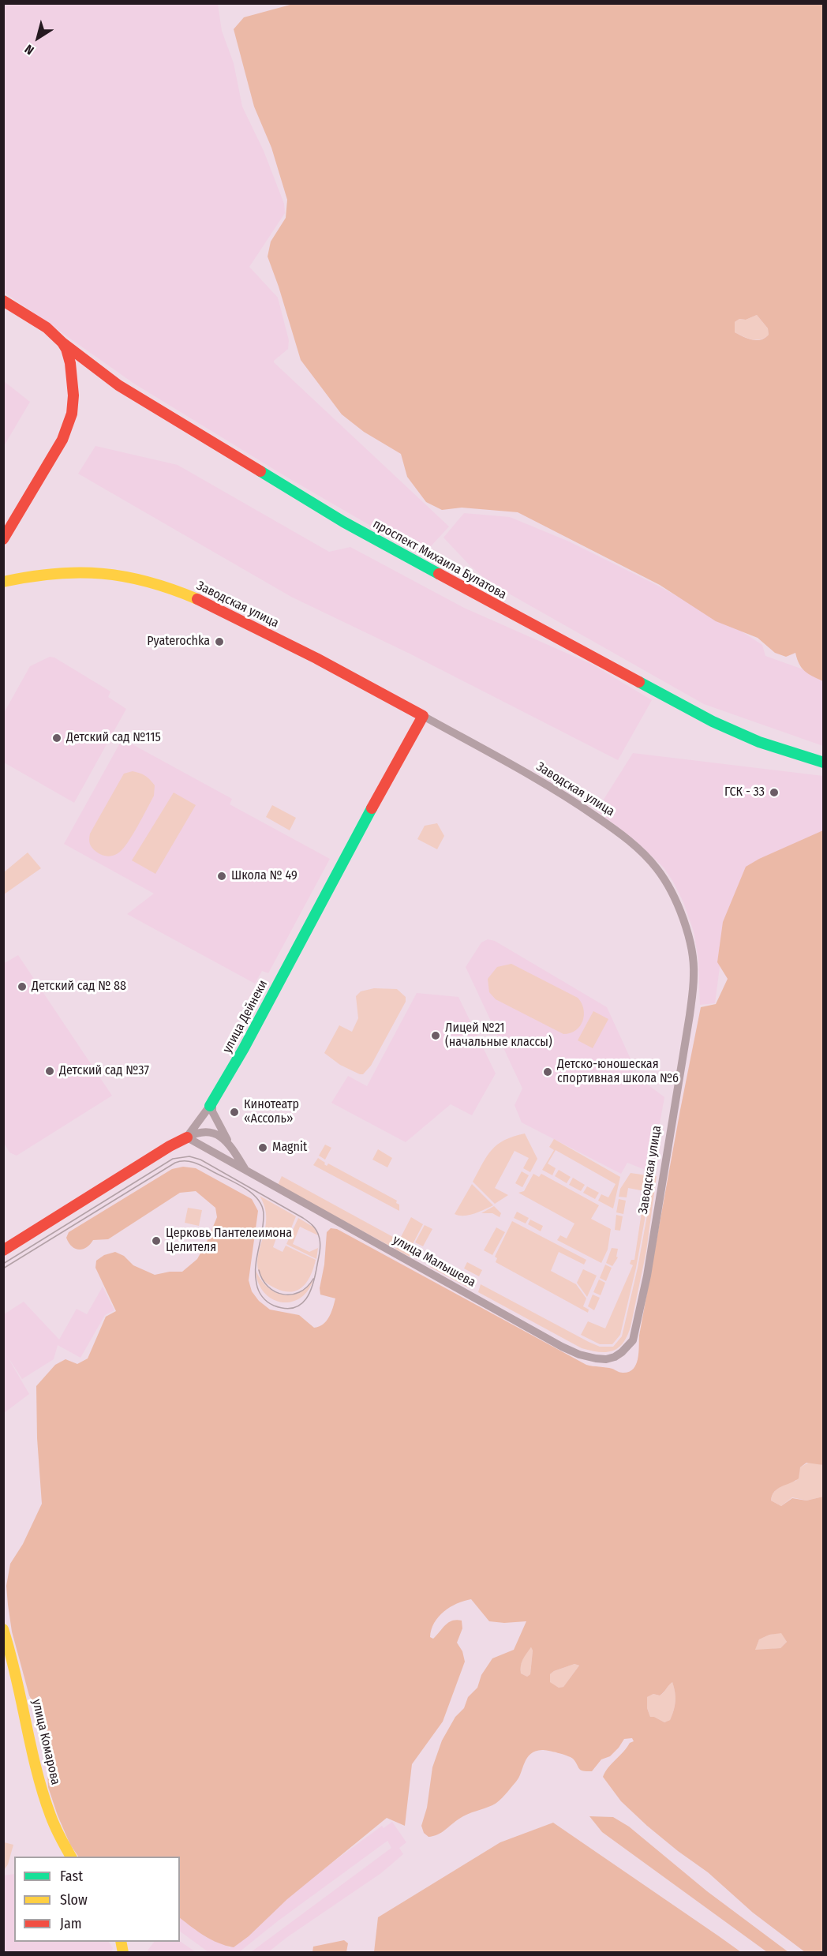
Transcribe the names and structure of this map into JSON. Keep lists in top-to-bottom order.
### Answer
{
  "streets": {
    "street": [
      "проспект Михаила Булатова",
      "Заводская улица",
      "улица Дейнеки",
      "улица Малышева",
      "улица Комарова"
    ]
  },
  "crossings": [
    ["Заводская улица", "улица Дейнеки"],
    ["Заводская улица", "улица Малышева"],
    ["улица Дейнеки", "улица Малышева"]
  ],
  "places": [
    "Pyaterochka",
    "Детский сад №115",
    "ГСК - 33",
    "Школа № 49",
    "Детский сад № 88",
    "Лицей №21 (начальные классы)",
    "Детский сад №37",
    "Детско-юношеская спортивная школа №6",
    "Кинотеатр «Ассоль»",
    "Magnit",
    "Церковь Пантелеимона Целителя"
  ],
  "legend": ["Fast", "Slow", "Jam"],
  "north": "bottom left"
}
